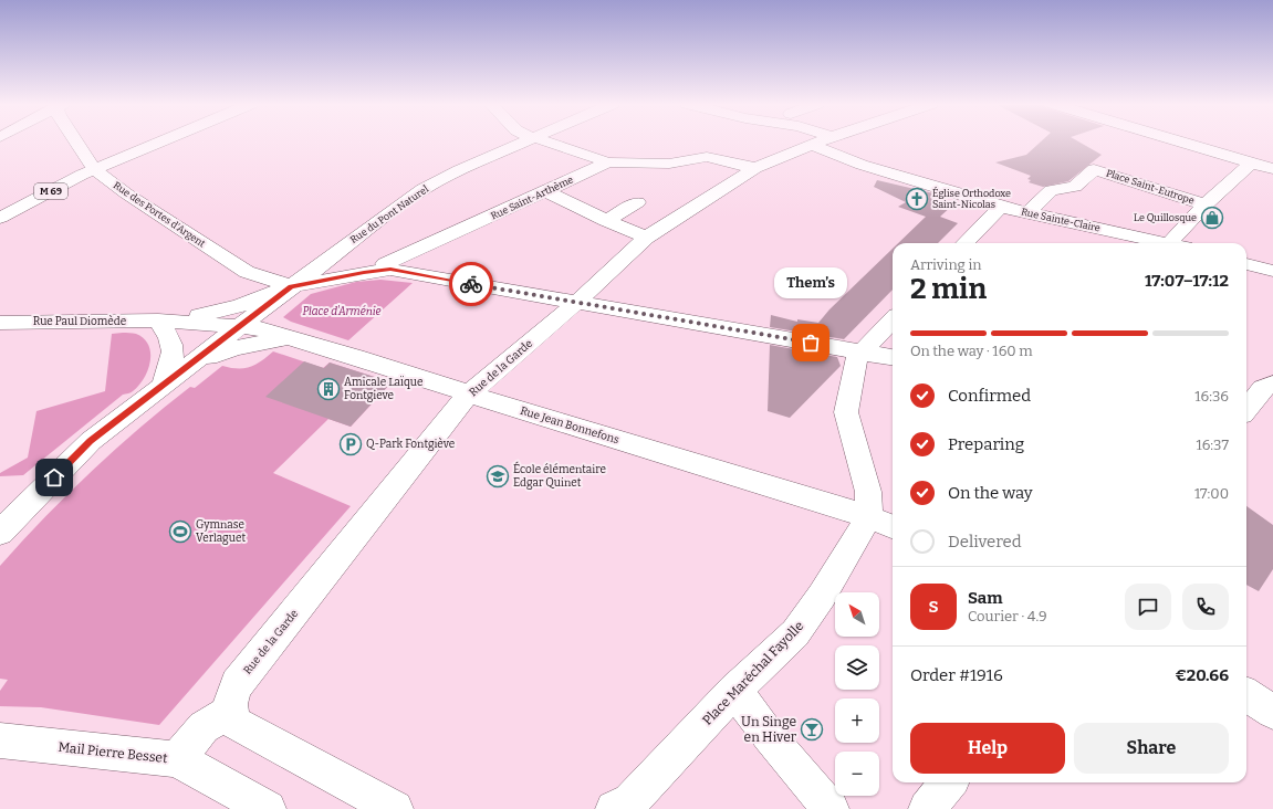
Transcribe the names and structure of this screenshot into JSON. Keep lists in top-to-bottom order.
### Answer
{
  "streets": {
    "street": [
      "Place Saint-Eutrope",
      "M 69",
      "Rue Saint-Arthème",
      "Rue des Portes d'Argent",
      "Rue du Pont Naturel",
      "Rue Sainte-Claire",
      "Rue Paul Diomède",
      "Rue de la Garde",
      "Rue Jean Bonnefons",
      "Place Maréchal Fayolle",
      "Mail Pierre Besset"
    ]
  },
  "crossings": [
    ["Place Saint-Eutrope", "Rue Sainte-Claire"],
    ["M 69", "Rue des Portes d'Argent"],
    ["Rue des Portes d'Argent", "Rue du Pont Naturel"],
    ["Rue des Portes d'Argent", "Rue Paul Diomède"],
    ["Rue du Pont Naturel", "Rue Paul Diomède"],
    ["Rue du Pont Naturel", "Rue Jean Bonnefons"],
    ["Rue Sainte-Claire", "Rue de la Garde"],
    ["Rue Paul Diomède", "Rue Jean Bonnefons"],
    ["Rue de la Garde", "Rue Jean Bonnefons"],
    ["Rue Jean Bonnefons", "Place Maréchal Fayolle"]
  ],
  "parks": ["Place d'Arménie"],
  "places": {
    "church": ["Église Orthodoxe Saint-Nicolas"],
    "shop": ["Le Quillosque"],
    "other": ["Them’s"],
    "building": ["Amicale Laïque Fontgieve"],
    "parking": ["Q-Park Fontgiève"],
    "school or university": ["École élémentaire Edgar Quinet"],
    "sports": ["Gymnase Verlaguet"],
    "bar": ["Un Singe en Hiver"]
  },
  "north": "top left",
  "page": {
    "heading": ["2 min", "Arriving in", "17:07–17:12"],
    "panel": [
      "Sam",
      "Courier · 4.9",
      "Order #1916",
      "€20.66"
    ],
    "bubble": "Them’s",
    "bar": "On the way · 160 m",
    "list": [
      ["Confirmed", "16:36"],
      ["Preparing", "16:37"],
      ["On the way", "17:00"],
      "Delivered"
    ],
    "round": "S",
    "map_buttons": ["+", "−"],
    "buttons": ["Help", "Share"]
  }
}
